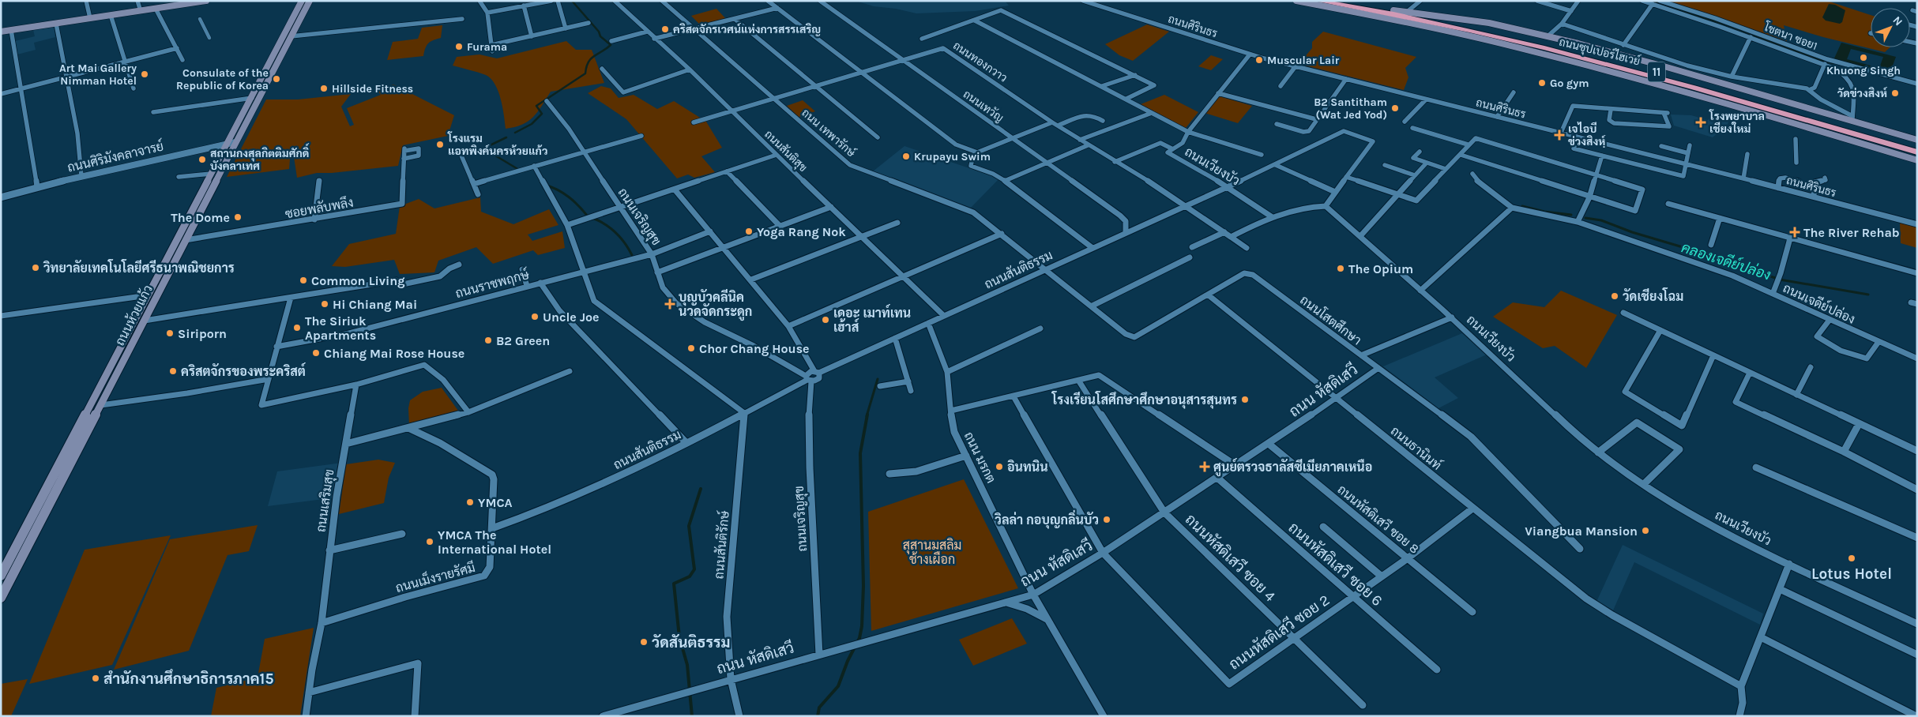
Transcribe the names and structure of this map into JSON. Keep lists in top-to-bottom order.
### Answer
{
  "streets": {
    "highway": ["ถนนซุปเปอร์ไฮเวย์", "11"],
    "main road": ["ถนนห้วยแก้ว"],
    "street": [
      "ถนนศิรินธร",
      "โชตนา ซอย1",
      "ถนนทองกวาว",
      "ถนนเทวัญ",
      "ถนน เทพารักษ์",
      "ถนนสันติสุข",
      "ถนนศิริมังคลาจารย์",
      "ถนนเวียงบัว",
      "ซอยพลับพลึง",
      "ถนนเจริญสุข",
      "ถนนสันติธรรม",
      "ถนนราชพฤกษ์",
      "ถนนเจดีย์ปล่อง",
      "ถนนโสตศึกษา",
      "ถนน หัสดิเสวี",
      "ถนนธานินท์",
      "ถนน มรกต",
      "ถนนเสริมสุข",
      "ถนนหัสดิเสวี ซอย 8",
      "ถนนสันติรักษ์",
      "ถนนหัสดิเสวี ซอย 4",
      "ถนนหัสดิเสวี ซอย 6",
      "ถนนเม็งรายรัศมี",
      "ถนนหัสดิเสวี ซอย 2"
    ]
  },
  "crossings": [
    ["ถนนศิรินธร", "ถนนเวียงบัว"],
    ["ถนนทองกวาว", "ถนนเทวัญ"],
    ["ถนนทองกวาว", "ถนน เทพารักษ์"],
    ["ถนนทองกวาว", "ถนนสันติสุข"],
    ["ถนนทองกวาว", "ถนนสันติธรรม"],
    ["ถนนเทวัญ", "ถนนสันติธรรม"],
    ["ถนน เทพารักษ์", "ถนนสันติธรรม"],
    ["ถนน เทพารักษ์", "ถนนโสตศึกษา"],
    ["ถนนสันติสุข", "ถนนสันติธรรม"],
    ["ถนนศิริมังคลาจารย์", "ถนนห้วยแก้ว"],
    ["ถนนเวียงบัว", "ถนนสันติธรรม"],
    ["ซอยพลับพลึง", "ถนนห้วยแก้ว"],
    ["ถนนเจริญสุข", "ถนนสันติธรรม"],
    ["ถนนเจริญสุข", "ถนนราชพฤกษ์"],
    ["ถนนเจริญสุข", "ถนน หัสดิเสวี"],
    ["ถนนสันติธรรม", "ถนนโสตศึกษา"],
    ["ถนนสันติธรรม", "ถนน มรกต"],
    ["ถนนสันติธรรม", "ถนนสันติรักษ์"],
    ["ถนนสันติธรรม", "ถนนเม็งรายรัศมี"],
    ["ถนนโสตศึกษา", "ถนน หัสดิเสวี"],
    ["ถนนโสตศึกษา", "ถนนธานินท์"],
    ["ถนน หัสดิเสวี", "ถนนธานินท์"],
    ["ถนน หัสดิเสวี", "ถนน มรกต"],
    ["ถนน หัสดิเสวี", "ถนนหัสดิเสวี ซอย 8"],
    ["ถนน หัสดิเสวี", "ถนนสันติรักษ์"],
    ["ถนน หัสดิเสวี", "ถนนหัสดิเสวี ซอย 4"],
    ["ถนน หัสดิเสวี", "ถนนหัสดิเสวี ซอย 6"],
    ["ถนน หัสดิเสวี", "ถนนหัสดิเสวี ซอย 2"],
    ["ถนนธานินท์", "ถนนหัสดิเสวี ซอย 2"],
    ["ถนนเสริมสุข", "ถนนเม็งรายรัศมี"],
    ["ถนนหัสดิเสวี ซอย 8", "ถนนหัสดิเสวี ซอย 2"],
    ["ถนนหัสดิเสวี ซอย 4", "ถนนหัสดิเสวี ซอย 2"],
    ["ถนนหัสดิเสวี ซอย 6", "ถนนหัสดิเสวี ซอย 2"]
  ],
  "water": ["คลองเจดีย์ปล่อง"],
  "parks": ["สุสานมุสลิม ช้างเผือก"],
  "places": {
    "other": [
      "คริสตจักรเวศน์แห่งการสรรเสริญ",
      "Furama",
      "Khuong Singh",
      "Muscular Lair",
      "Art Mai Gallery Nimman Hotel",
      "Consulate of the Republic of Korea",
      "Go gym",
      "Hillside Fitness",
      "วัดข่วงสิงห์",
      "B2 Santitham (Wat Jed Yod)",
      "โรงแรม แอทพิงค์นครห้วยแก้ว",
      "Krupayu Swim",
      "สถานกงสุลกิตติมศักดิ์ บังคลาเทศ",
      "The Dome",
      "Yoga Rang Nok",
      "วิทยาลัยเทคโนโลยีศรีธนาพณิชยการ",
      "The Opium",
      "Common Living",
      "วัดเชียงโฉม",
      "Hi Chiang Mai",
      "Uncle Joe",
      "เดอะ เมาท์เทน เฮ้าส์",
      "The Siriuk Apartments",
      "Siriporn",
      "B2 Green",
      "Chor Chang House",
      "Chiang Mai Rose House",
      "คริสตจักรของพระคริสต์",
      "โรงเรียนโสศึกษาศึกษาอนุสารสุนทร",
      "อินทนิน",
      "YMCA",
      "วิลล่า กอบุญกลิ่นบัว",
      "Viangbua Mansion",
      "YMCA The International Hotel",
      "Lotus Hotel",
      "วัดสันติธรรม",
      "สำนักงานศึกษาธิการภาค15"
    ],
    "health": [
      "โรงพยาบาล เชียงใหม่",
      "เจไอบี ข่วงสิงหฺ์",
      "The River Rehab",
      "บุญบัวคลีนิค นวดจัดกระดูก",
      "ศูนย์ตรวจธาลัสซีเมียภาคเหนือ"
    ]
  },
  "north": "top right"
}
